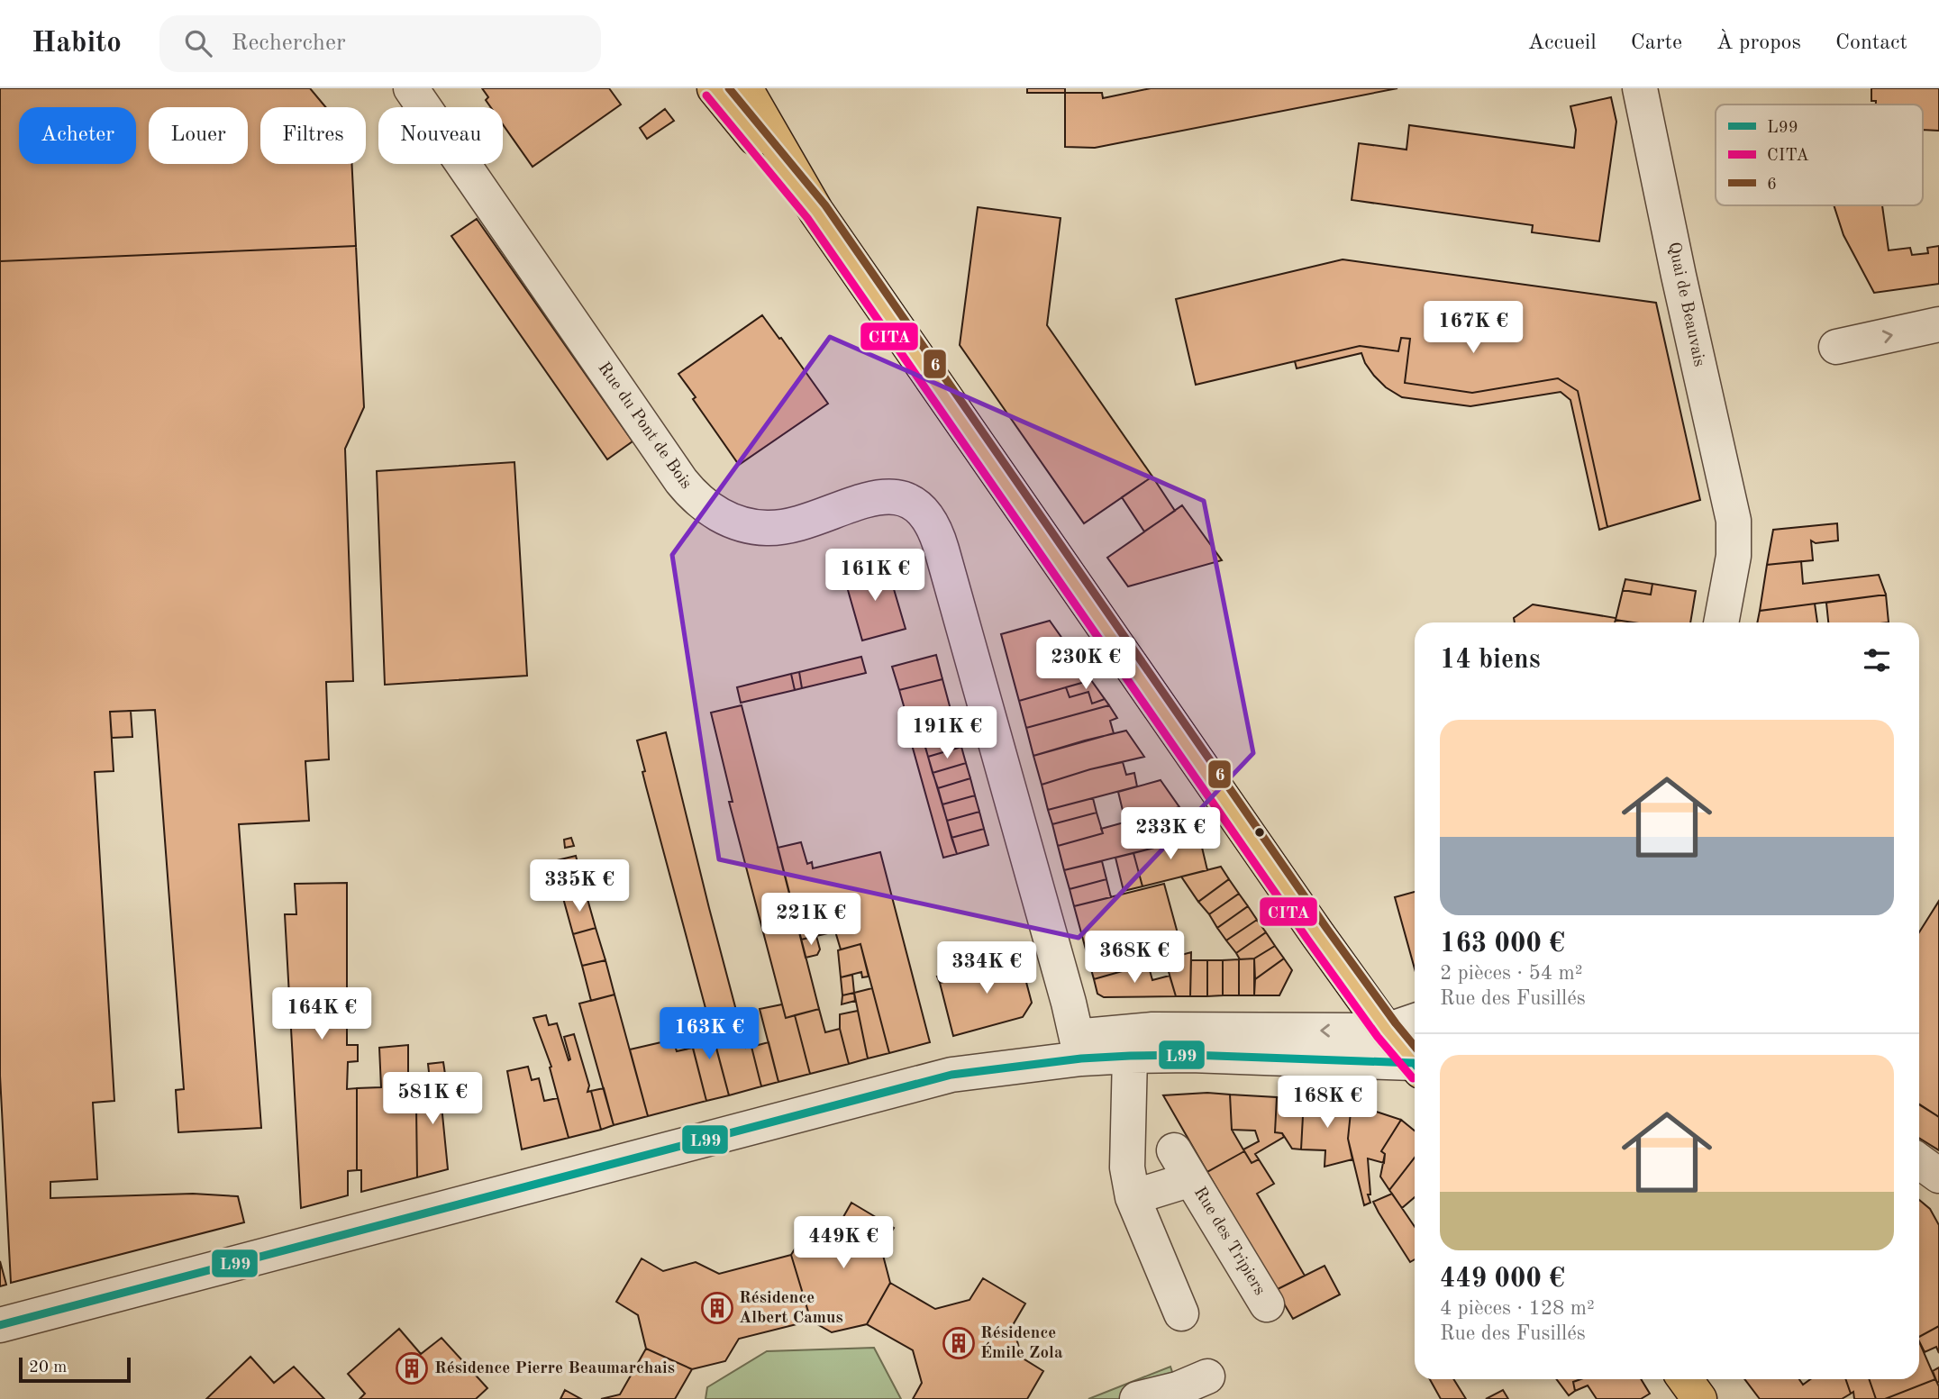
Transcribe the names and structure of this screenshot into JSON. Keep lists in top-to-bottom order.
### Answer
{
  "streets": {
    "street": ["Quai de Beauvais", "Rue du Pont de Bois", "Rue des Tripiers"]
  },
  "places": {
    "building": ["Résidence Albert Camus", "Résidence Émile Zola", "Résidence Pierre Beaumarchais"]
  },
  "lines": ["transit line 6", "transit line CITA", "transit line L99"],
  "legend": ["L99", "CITA", "6"],
  "scale_bar": "20 m",
  "page": {
    "header": "Habito",
    "search": "Rechercher",
    "nav": [
      "Accueil",
      "Carte",
      "À propos",
      "Contact"
    ],
    "chip": [
      "Acheter",
      "Louer",
      "Filtres",
      "Nouveau"
    ],
    "price": [
      "167K €",
      "161K €",
      "230K €",
      "191K €",
      "233K €",
      "335K €",
      "221K €",
      "368K €",
      "334K €",
      "164K €",
      "163K €",
      "581K €",
      "168K €",
      "449K €"
    ],
    "heading": "14 biens",
    "list": [
      {
        "name": "163 000 €",
        "note": "2 pièces · 54 m² · Rue des Fusillés"
      },
      {
        "name": "449 000 €",
        "note": "4 pièces · 128 m² · Rue des Fusillés"
      }
    ],
    "scale": "20 m"
  }
}
